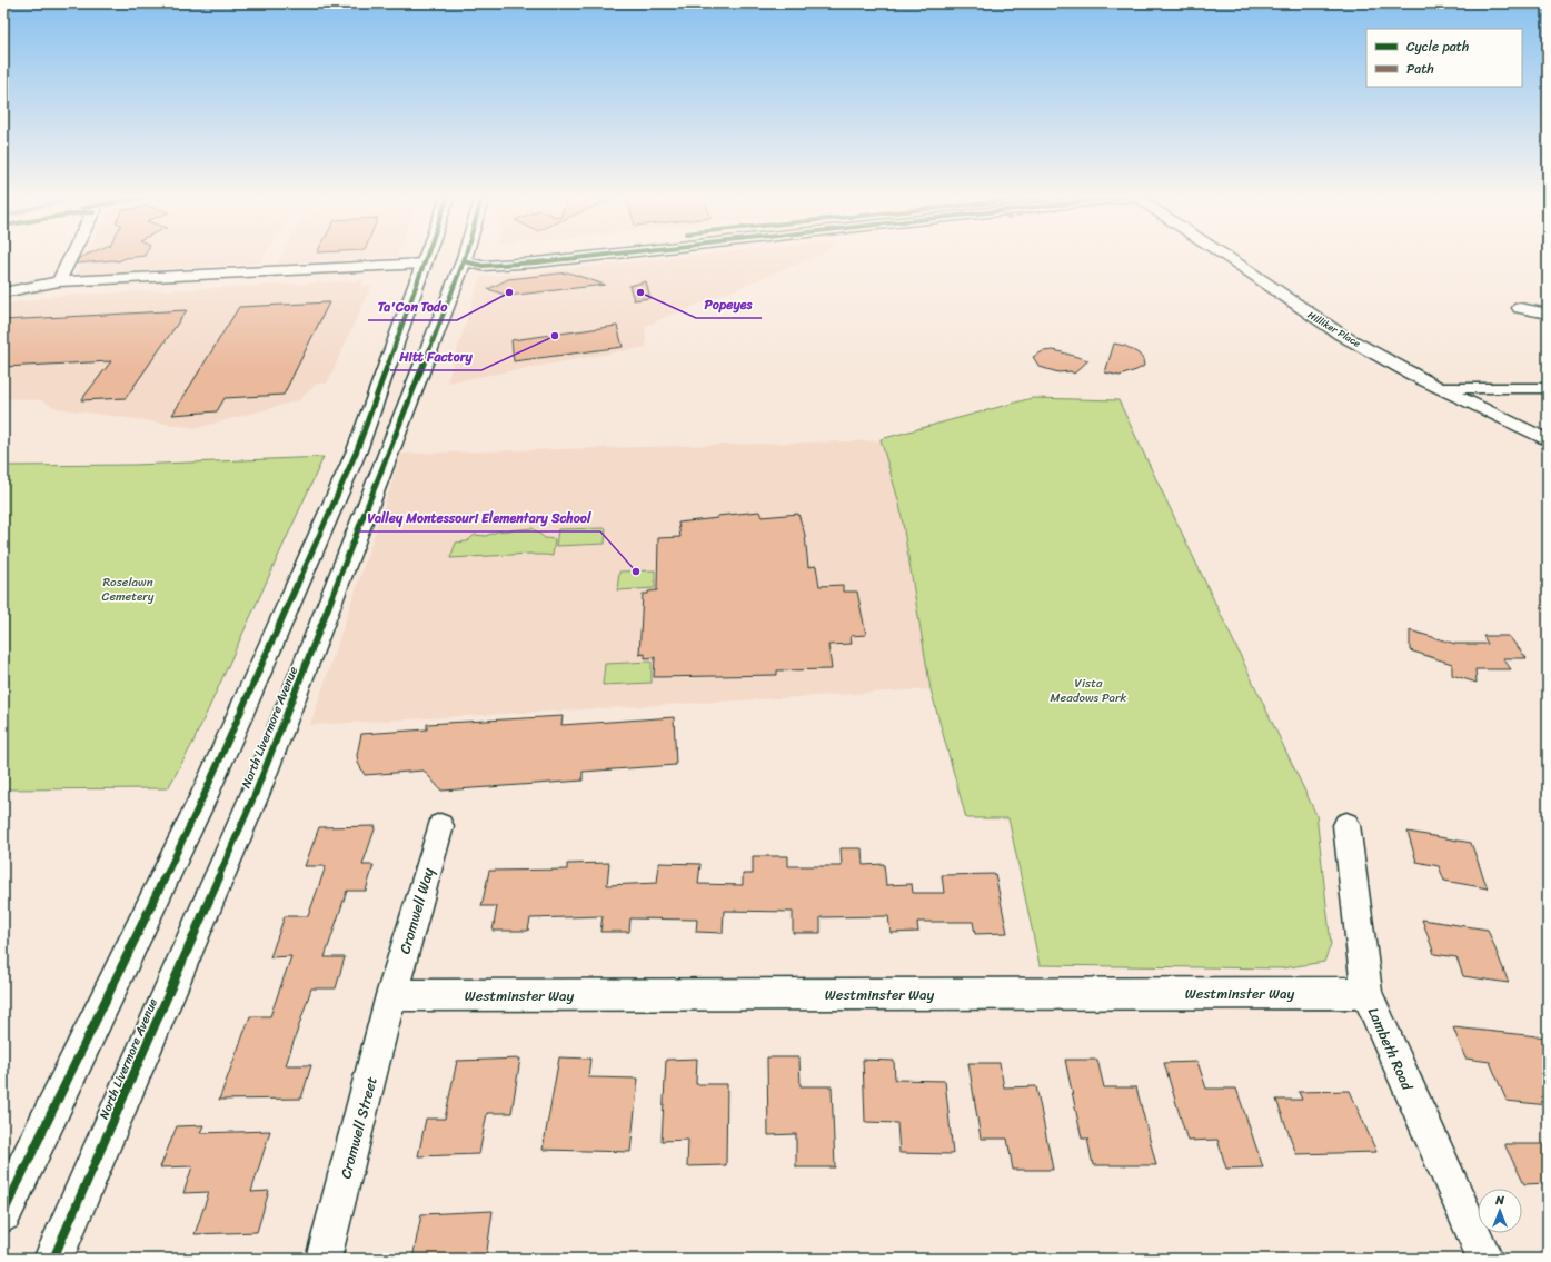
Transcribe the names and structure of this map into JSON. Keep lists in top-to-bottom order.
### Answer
{
  "streets": {
    "main road": ["North Livermore Avenue"],
    "street": [
      "Hilliker Place",
      "Cromwell Way",
      "Westminster Way",
      "Lambeth Road",
      "Cromwell Street"
    ]
  },
  "crossings": [
    ["Cromwell Way", "Westminster Way"],
    ["Cromwell Way", "Cromwell Street"],
    ["Westminster Way", "Lambeth Road"],
    ["Westminster Way", "Cromwell Street"]
  ],
  "parks": ["Roselawn Cemetery", "Vista Meadows Park"],
  "places": [
    "Ta'Con Todo",
    "Popeyes",
    "Hitt Factory",
    "Valley Montessouri Elementary School"
  ],
  "legend": ["Cycle path", "Path"],
  "north": "top"
}
